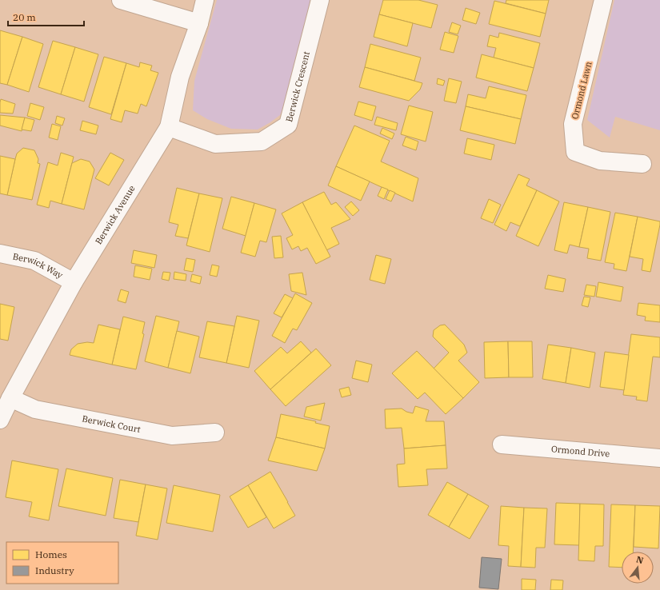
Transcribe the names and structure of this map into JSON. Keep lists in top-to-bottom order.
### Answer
{
  "streets": {
    "street": [
      "Berwick Crescent",
      "Ormond Lawn",
      "Berwick Avenue",
      "Berwick Way",
      "Berwick Court",
      "Ormond Drive"
    ]
  },
  "crossings": [
    ["Berwick Crescent", "Berwick Avenue"],
    ["Berwick Avenue", "Berwick Way"],
    ["Berwick Avenue", "Berwick Court"]
  ],
  "legend": ["Homes", "Industry"],
  "scale_bar": "20 m",
  "north": "top"
}
